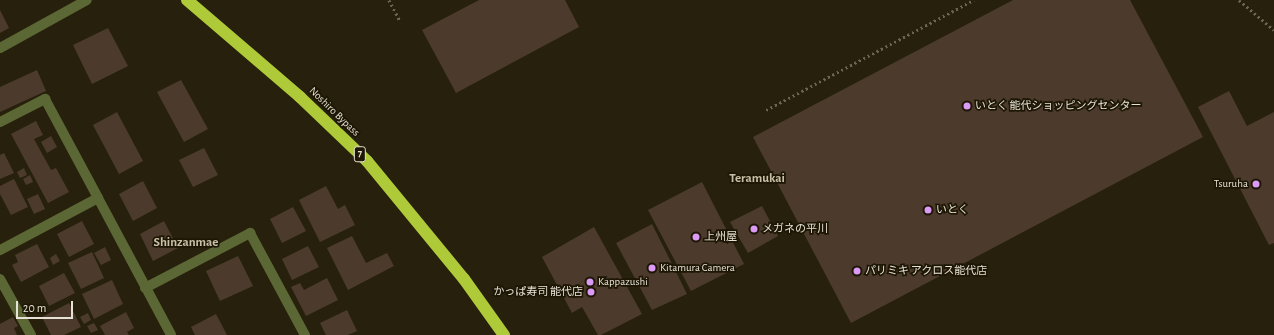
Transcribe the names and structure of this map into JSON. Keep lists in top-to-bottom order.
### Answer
{
  "streets": {
    "highway": ["Noshiro Bypass", "7"]
  },
  "districts": ["Teramukai", "Shinzanmae"],
  "places": [
    "いとく 能代ショッピングセンター",
    "Tsuruha",
    "いとく",
    "メガネの平川",
    "上州屋",
    "Kitamura Camera",
    "パリミキ アクロス能代店",
    "Kappazushi",
    "かっぱ寿司 能代店"
  ],
  "scale_bar": "20 m"
}
